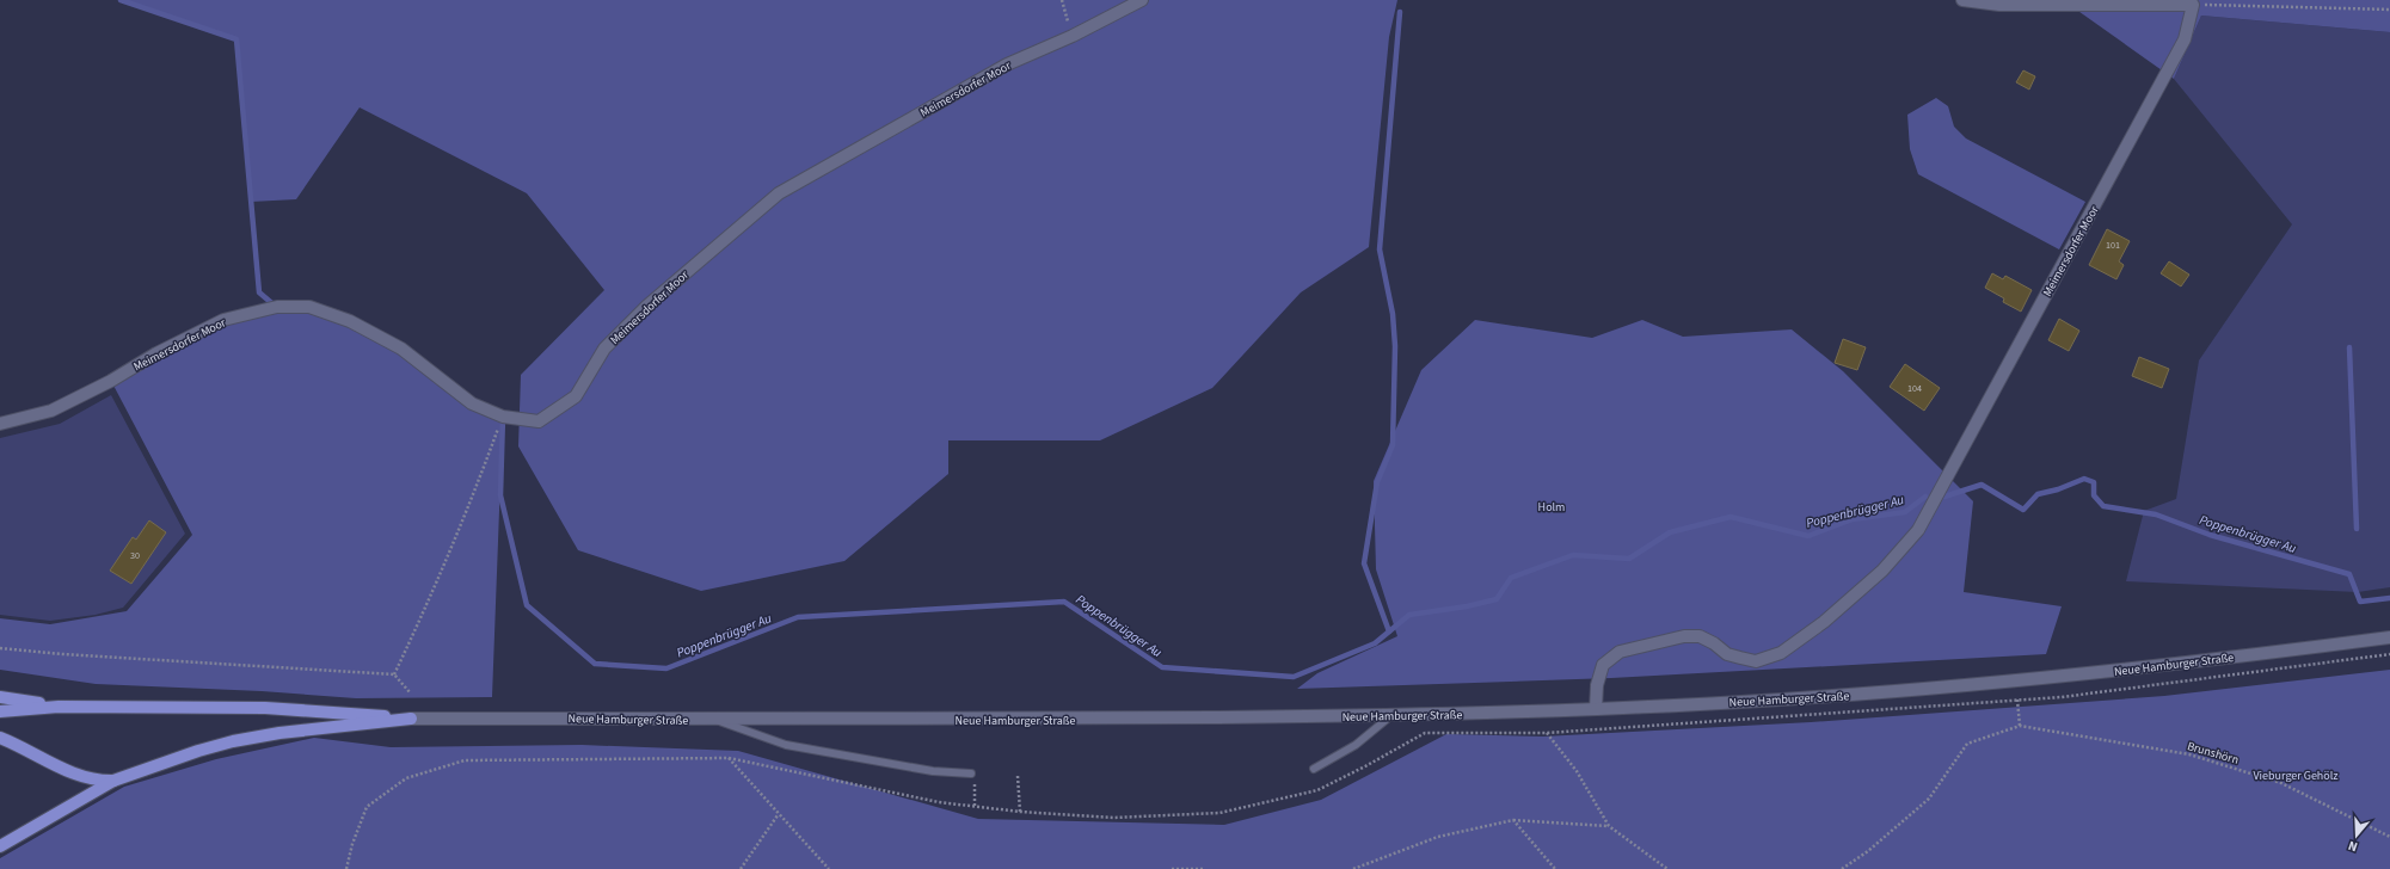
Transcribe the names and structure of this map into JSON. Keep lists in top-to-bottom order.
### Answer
{
  "streets": {
    "street": ["Meimersdorfer Moor", "Neue Hamburger Straße"],
    "path": ["Brunshörn"]
  },
  "crossings": [
    ["Meimersdorfer Moor", "Neue Hamburger Straße"]
  ],
  "water": ["Poppenbrügger Au"],
  "parks": ["Holm", "Vieburger Gehölz"],
  "house_numbers": ["101", "104", "30"],
  "north": "bottom"
}
